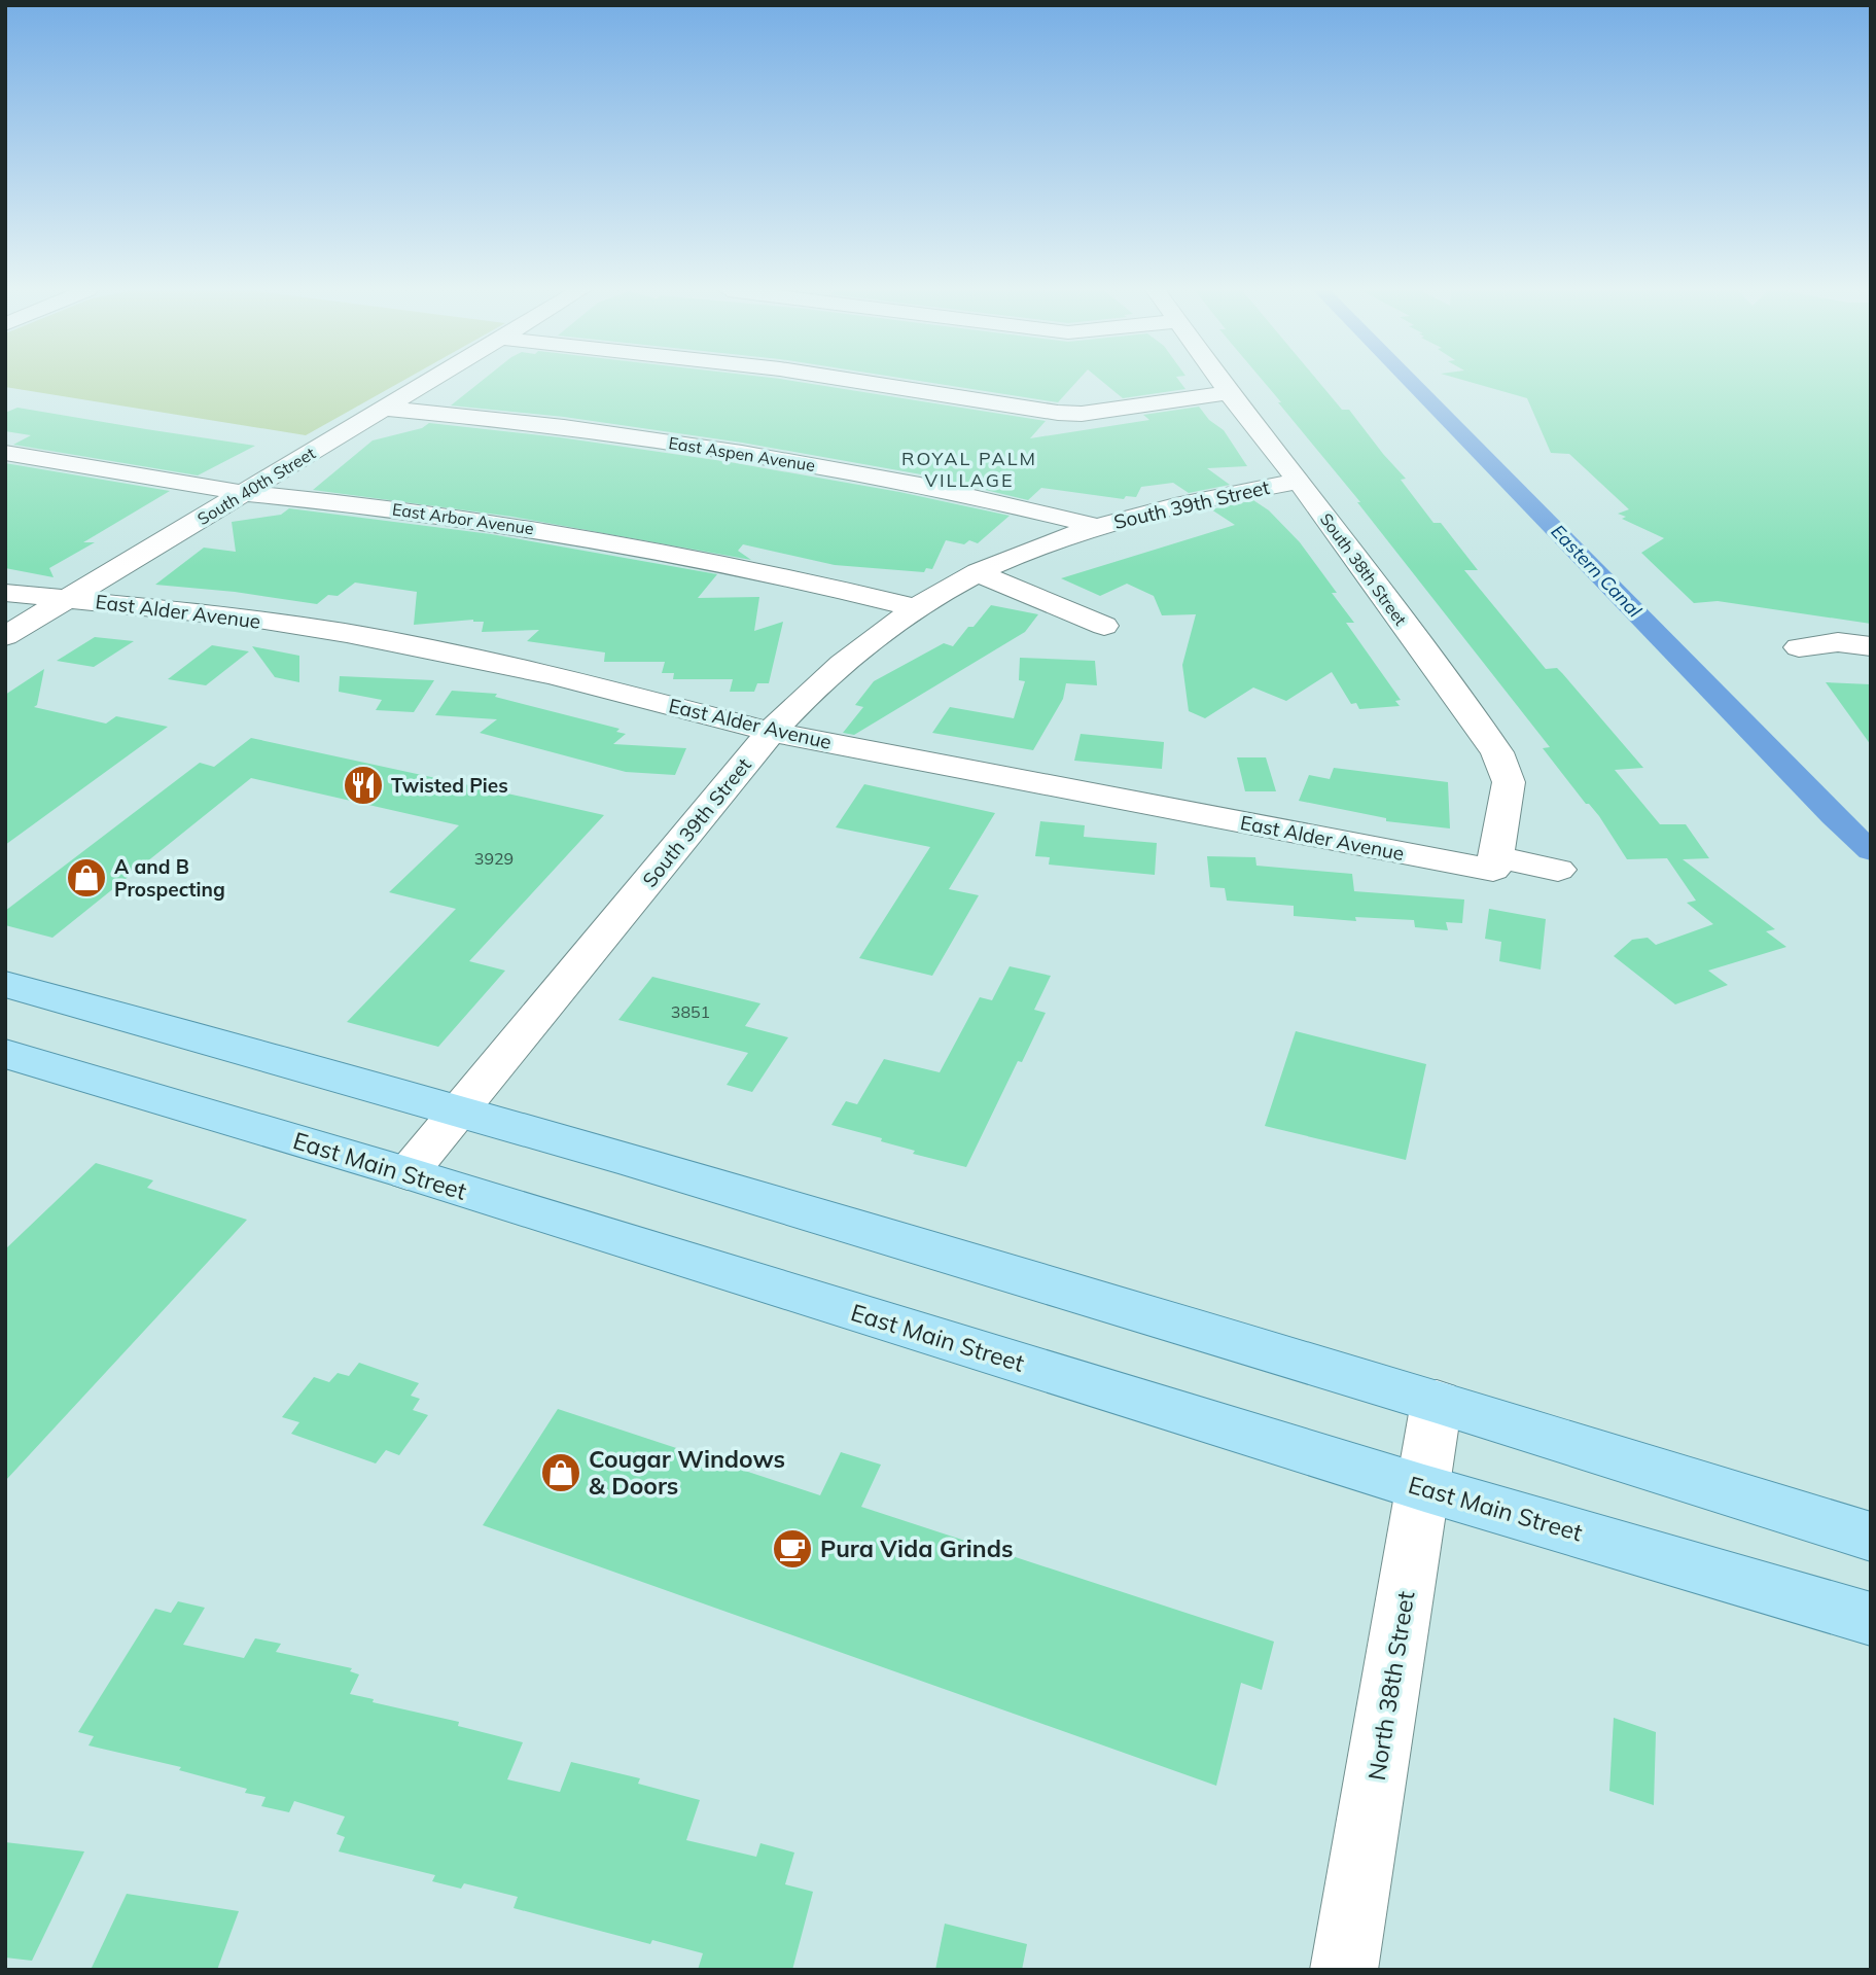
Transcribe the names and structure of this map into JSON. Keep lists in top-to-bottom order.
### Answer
{
  "streets": {
    "main road": ["East Main Street"],
    "street": [
      "East Aspen Avenue",
      "South 40th Street",
      "South 39th Street",
      "East Arbor Avenue",
      "South 38th Street",
      "East Alder Avenue",
      "North 38th Street"
    ]
  },
  "crossings": [
    ["East Aspen Avenue", "South 40th Street"],
    ["East Aspen Avenue", "South 39th Street"],
    ["South 40th Street", "East Arbor Avenue"],
    ["South 40th Street", "East Alder Avenue"],
    ["South 39th Street", "East Arbor Avenue"],
    ["South 39th Street", "South 38th Street"],
    ["South 39th Street", "East Alder Avenue"],
    ["South 39th Street", "East Main Street"],
    ["South 38th Street", "East Alder Avenue"],
    ["East Main Street", "North 38th Street"]
  ],
  "districts": ["ROYAL PALM VILLAGE"],
  "water": ["Eastern Canal"],
  "places": {
    "restaurant": ["Twisted Pies"],
    "shop": ["A and B Prospecting", "Cougar Windows & Doors"],
    "cafe": ["Pura Vida Grinds"]
  },
  "house_numbers": ["3929", "3851"]
}
